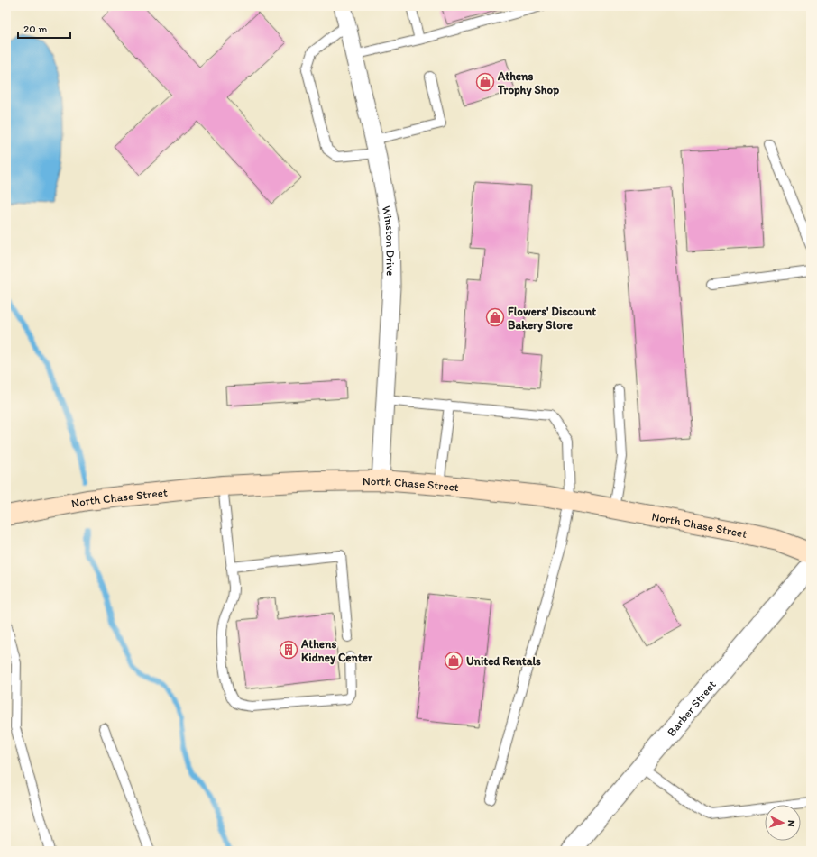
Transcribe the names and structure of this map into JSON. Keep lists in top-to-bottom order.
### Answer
{
  "streets": {
    "main road": ["North Chase Street"],
    "street": ["Winston Drive", "Barber Street"]
  },
  "crossings": [
    ["Winston Drive", "North Chase Street"]
  ],
  "places": {
    "shop": ["Athens Trophy Shop", "Flowers' Discount Bakery Store", "United Rentals"],
    "building": ["Athens Kidney Center"]
  },
  "scale_bar": "20 m",
  "north": "right"
}
